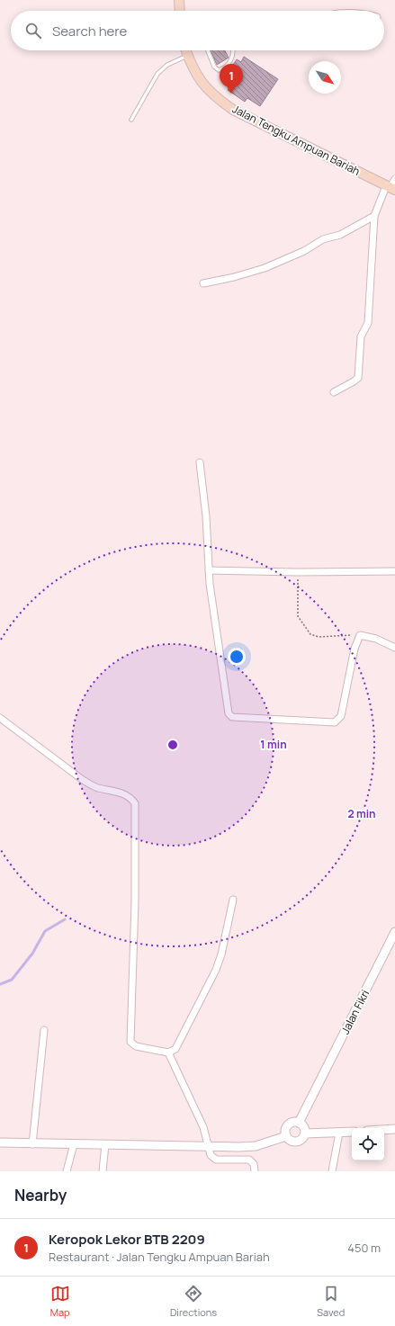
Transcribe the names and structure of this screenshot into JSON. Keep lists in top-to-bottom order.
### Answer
{
  "streets": {
    "main road": ["Jalan Tengku Ampuan Bariah"],
    "street": ["Jalan Fikri"]
  },
  "north": "bottom right",
  "page": {
    "search": "Search here",
    "pins": "1",
    "heading": "Nearby",
    "list": [
      {
        "mark": "1",
        "name": "Keropok Lekor BTB 2209",
        "note": "Restaurant · Jalan Tengku Ampuan Bariah",
        "value": "450 m"
      }
    ],
    "nav": ["Map", "Directions", "Saved"]
  },
  "rings": ["1 min", "2 min"]
}
